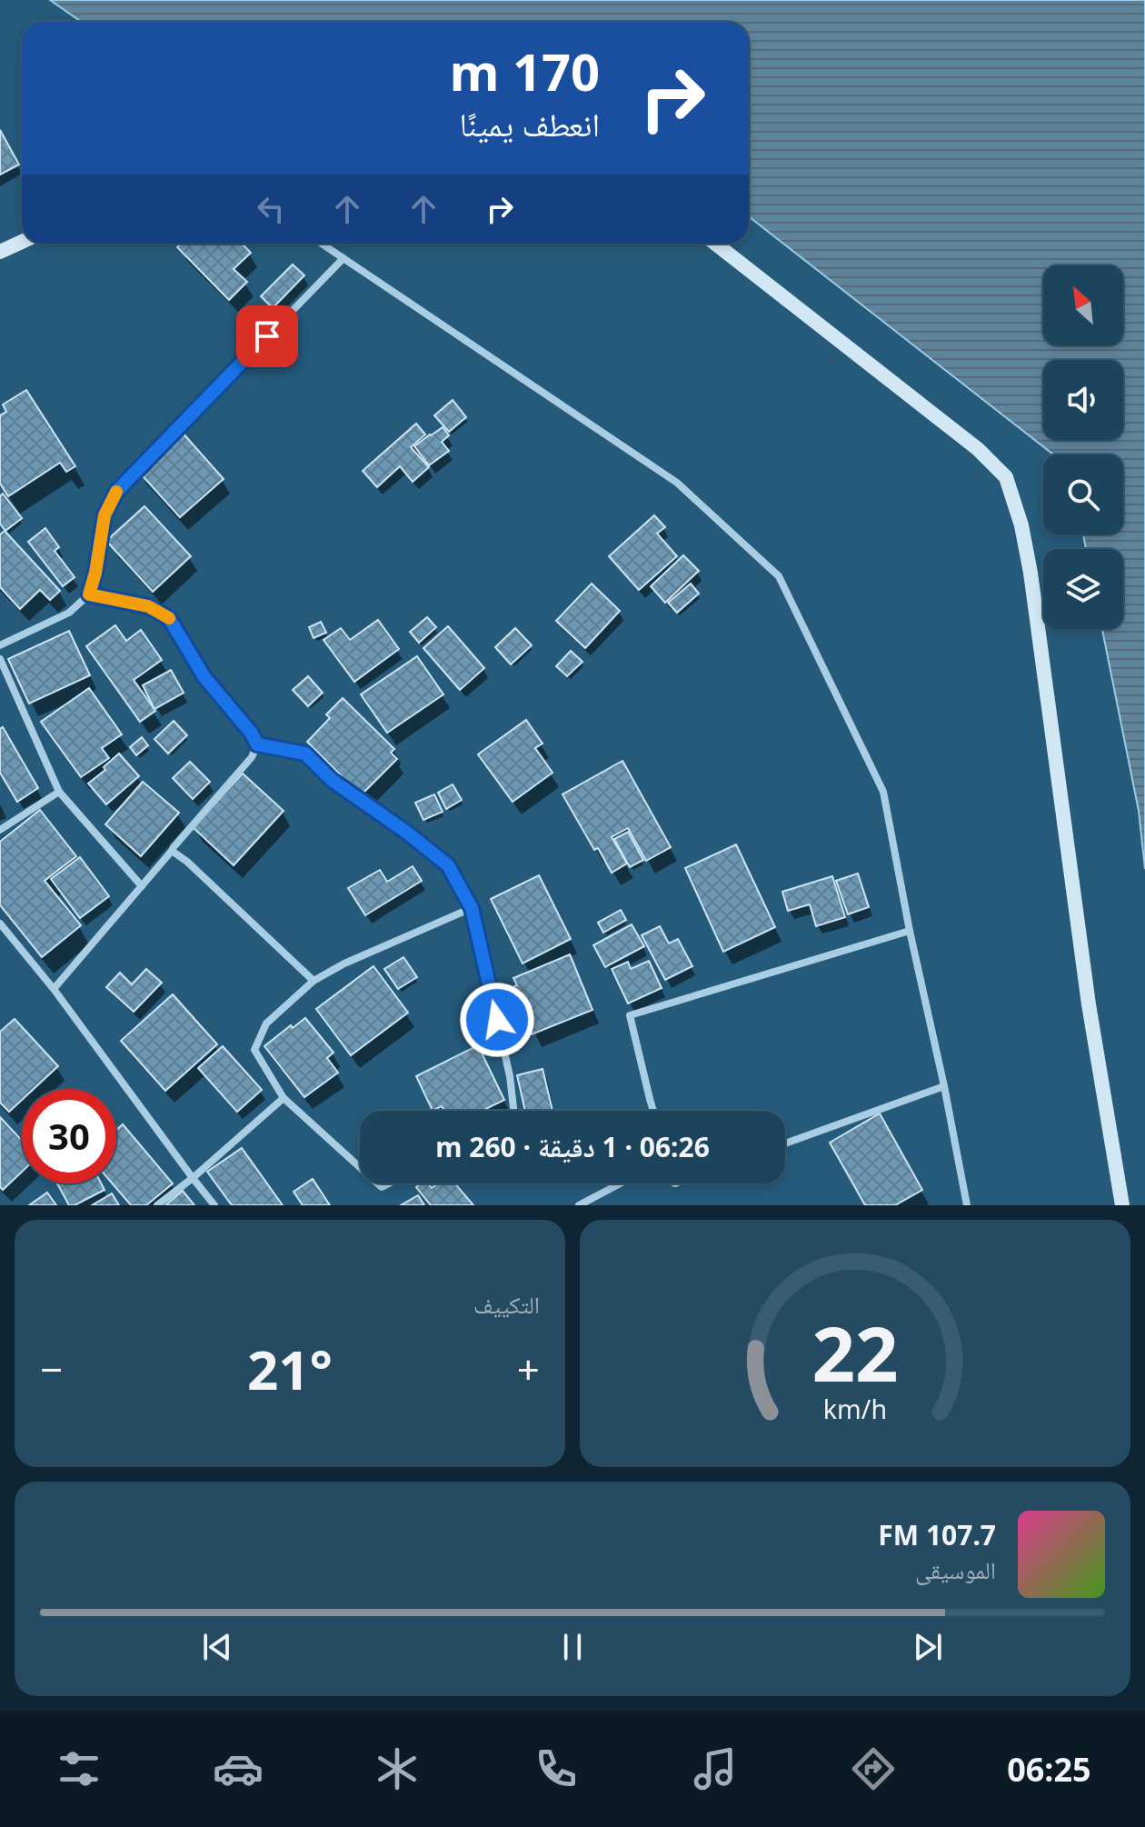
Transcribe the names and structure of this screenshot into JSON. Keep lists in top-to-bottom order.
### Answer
{
  "north": "top left",
  "page": {
    "turn": ["170 m", "انعطف يمينًا"],
    "limit": "30",
    "trip": "06:26 · 1 دقيقة · 260 m",
    "tile": "التكييف",
    "heat": ["−", "21°", "+"],
    "song": ["107.7 FM", "الموسيقى"],
    "tabs": "06:25",
    "gauge": ["22", "km/h"]
  }
}
